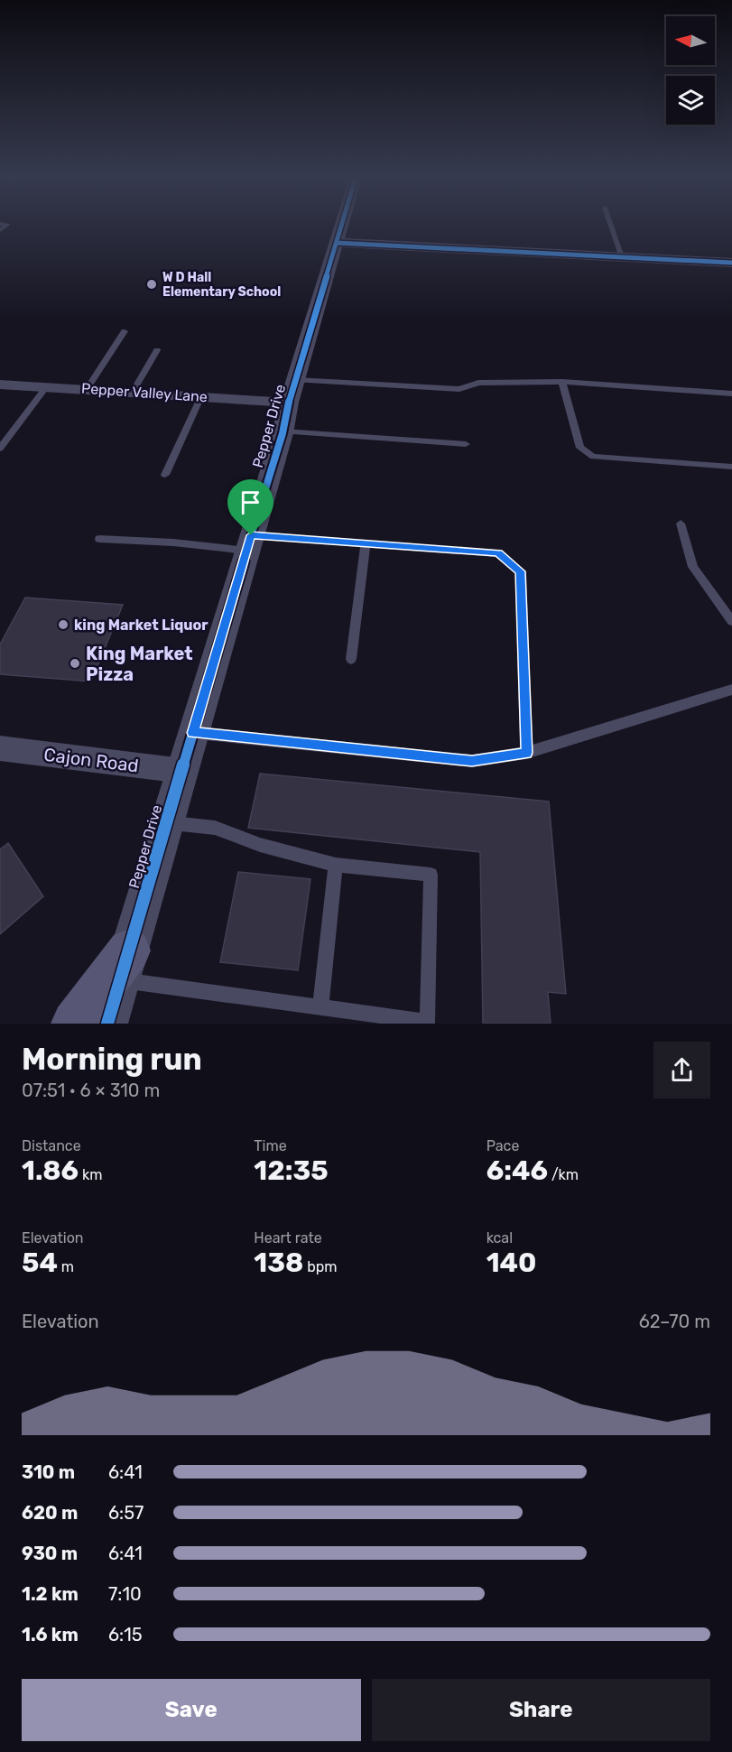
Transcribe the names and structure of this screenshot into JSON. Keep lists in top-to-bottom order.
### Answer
{
  "streets": {
    "street": ["Pepper Valley Lane", "Pepper Drive", "Cajon Road"]
  },
  "crossings": [
    ["Pepper Valley Lane", "Pepper Drive"],
    ["Pepper Drive", "Cajon Road"]
  ],
  "places": ["W D Hall Elementary School", "king Market Liquor", "King Market Pizza"],
  "north": "left",
  "page": {
    "heading": ["Morning run", "07:51 · 6 × 310 m"],
    "stats": [
      ["Distance", "1.86 km"],
      ["Time", "12:35"],
      ["Pace", "6:46 /km"],
      ["Elevation", "54 m"],
      ["Heart rate", "138 bpm"],
      ["kcal", "140"]
    ],
    "chart": ["Elevation", "62–70 m"],
    "list": [
      {
        "name": "310 m",
        "note": "6:41"
      },
      {
        "name": "620 m",
        "note": "6:57"
      },
      {
        "name": "930 m",
        "note": "6:41"
      },
      {
        "name": "1.2 km",
        "note": "7:10"
      },
      {
        "name": "1.6 km",
        "note": "6:15"
      }
    ],
    "buttons": ["Save", "Share"]
  }
}
